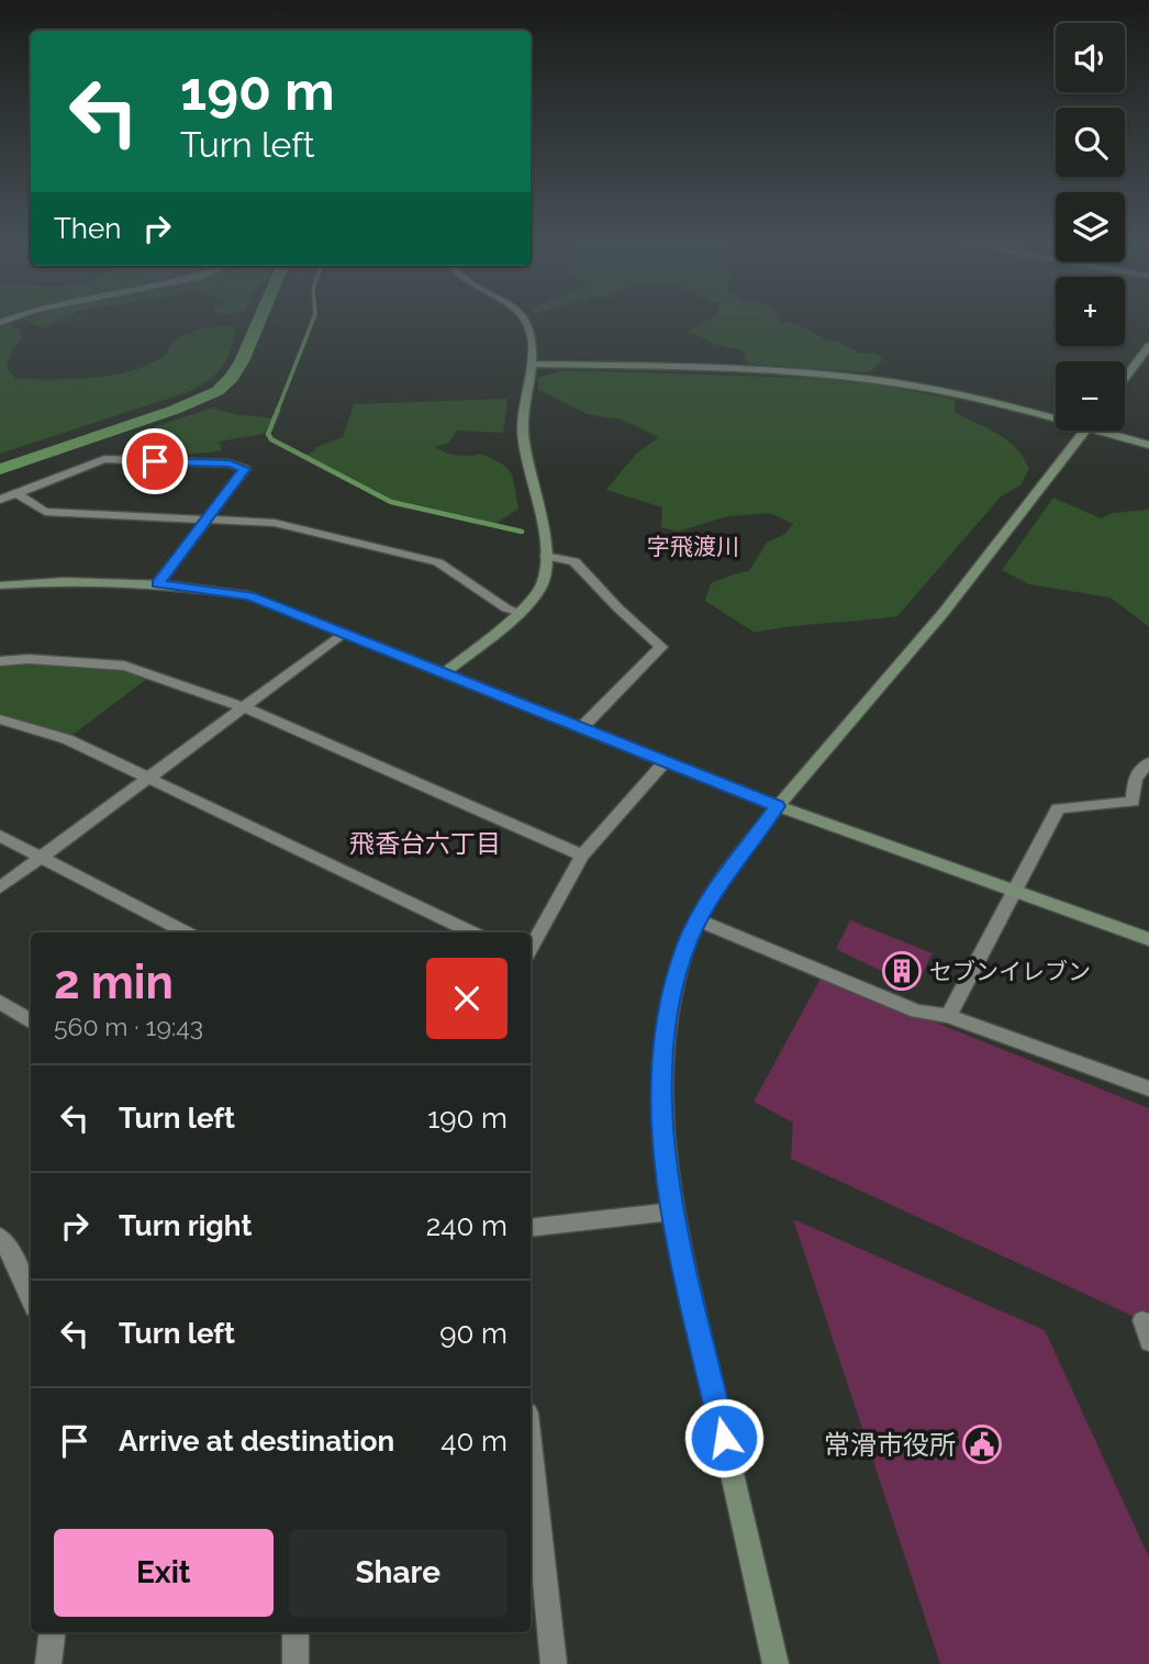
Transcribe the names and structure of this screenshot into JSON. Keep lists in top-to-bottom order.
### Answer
{
  "districts": ["字飛渡川", "飛香台六丁目"],
  "places": {
    "building": ["セブンイレブン"],
    "public building": ["常滑市役所"]
  },
  "page": {
    "map_buttons": ["+", "−"],
    "turn": ["190 m", "Turn left"],
    "then": "Then",
    "heading": ["2 min", "560 m · 19:43"],
    "list": [
      {
        "name": "Turn left",
        "value": "190 m"
      },
      {
        "name": "Turn right",
        "value": "240 m"
      },
      {
        "name": "Turn left",
        "value": "90 m"
      },
      {
        "name": "Arrive at destination",
        "value": "40 m"
      }
    ],
    "buttons": ["Exit", "Share"]
  }
}
